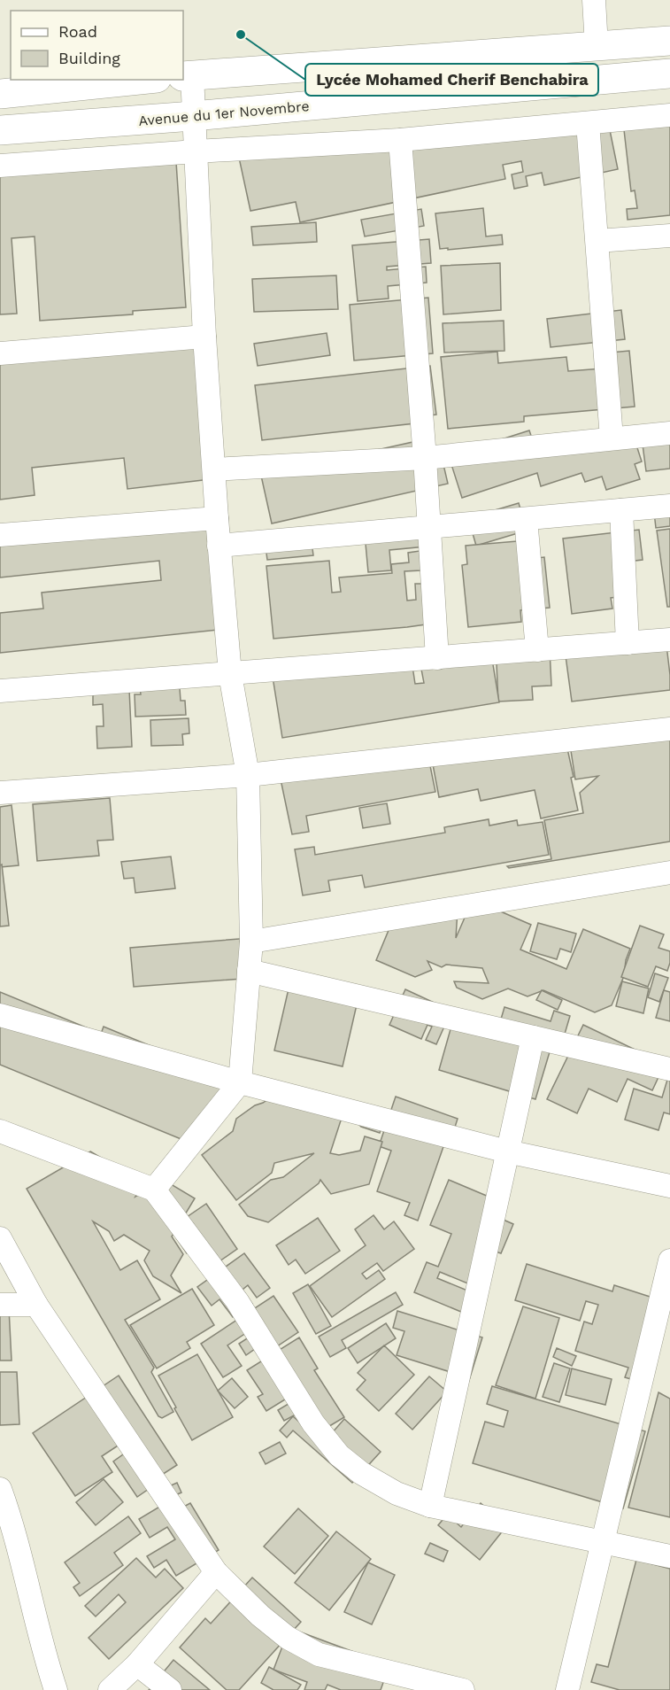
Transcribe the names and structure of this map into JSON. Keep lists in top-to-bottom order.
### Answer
{
  "streets": {
    "main road": ["Avenue du 1er Novembre"]
  },
  "places": ["Lycée Mohamed Cherif Benchabira"],
  "legend": ["Road", "Building"]
}
